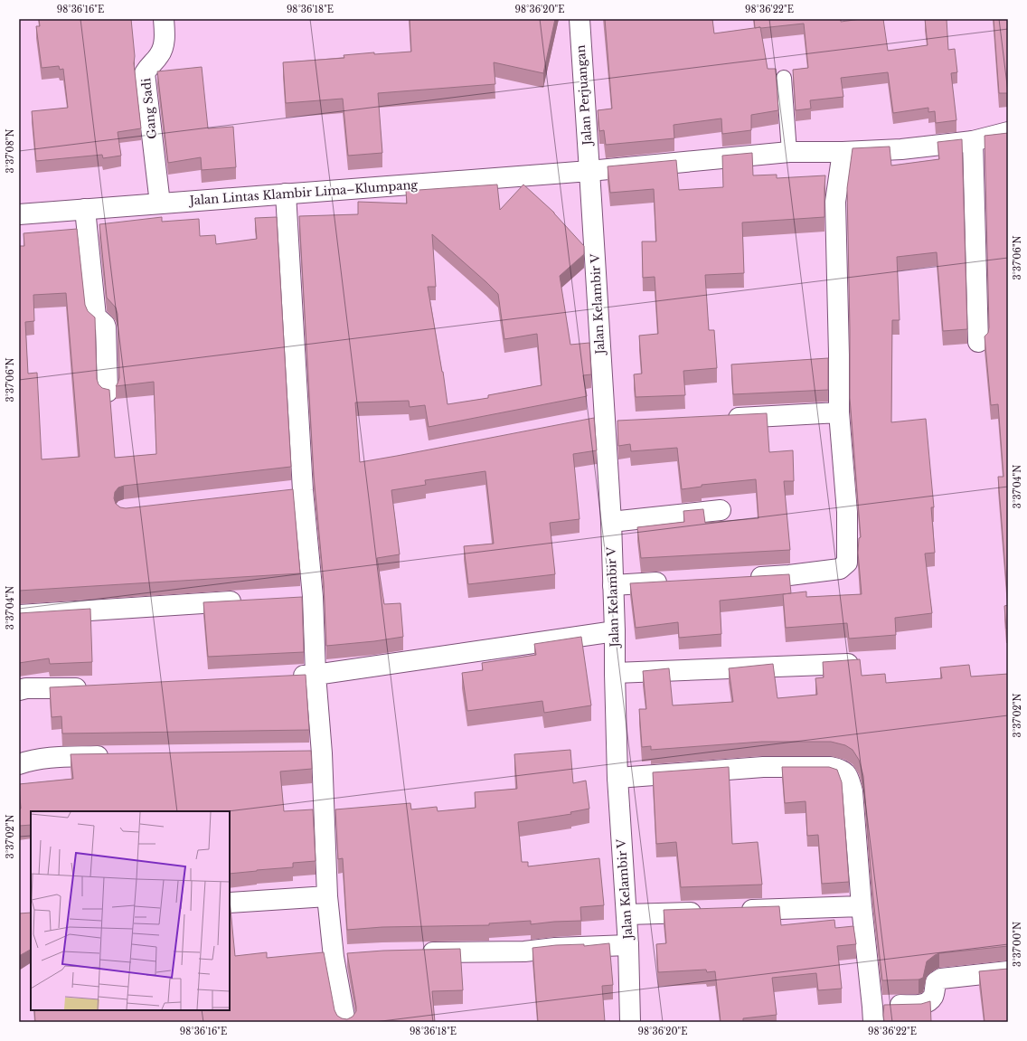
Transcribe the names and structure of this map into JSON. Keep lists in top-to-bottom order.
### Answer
{
  "streets": {
    "street": [
      "Jalan Perjuangan",
      "Gang Sadi",
      "Jalan Lintas Klambir Lima–Klumpang",
      "Jalan Kelambir V"
    ]
  },
  "crossings": [
    ["Jalan Perjuangan", "Jalan Lintas Klambir Lima–Klumpang"],
    ["Jalan Perjuangan", "Jalan Kelambir V"],
    ["Gang Sadi", "Jalan Lintas Klambir Lima–Klumpang"],
    ["Jalan Lintas Klambir Lima–Klumpang", "Jalan Kelambir V"]
  ],
  "coordinates": [
    "98°36'16\"E",
    "98°36'18\"E",
    "98°36'20\"E",
    "98°36'22\"E",
    "3°37'08\"N",
    "3°37'06\"N",
    "3°37'04\"N",
    "3°37'02\"N",
    "3°37'00\"N"
  ]
}
